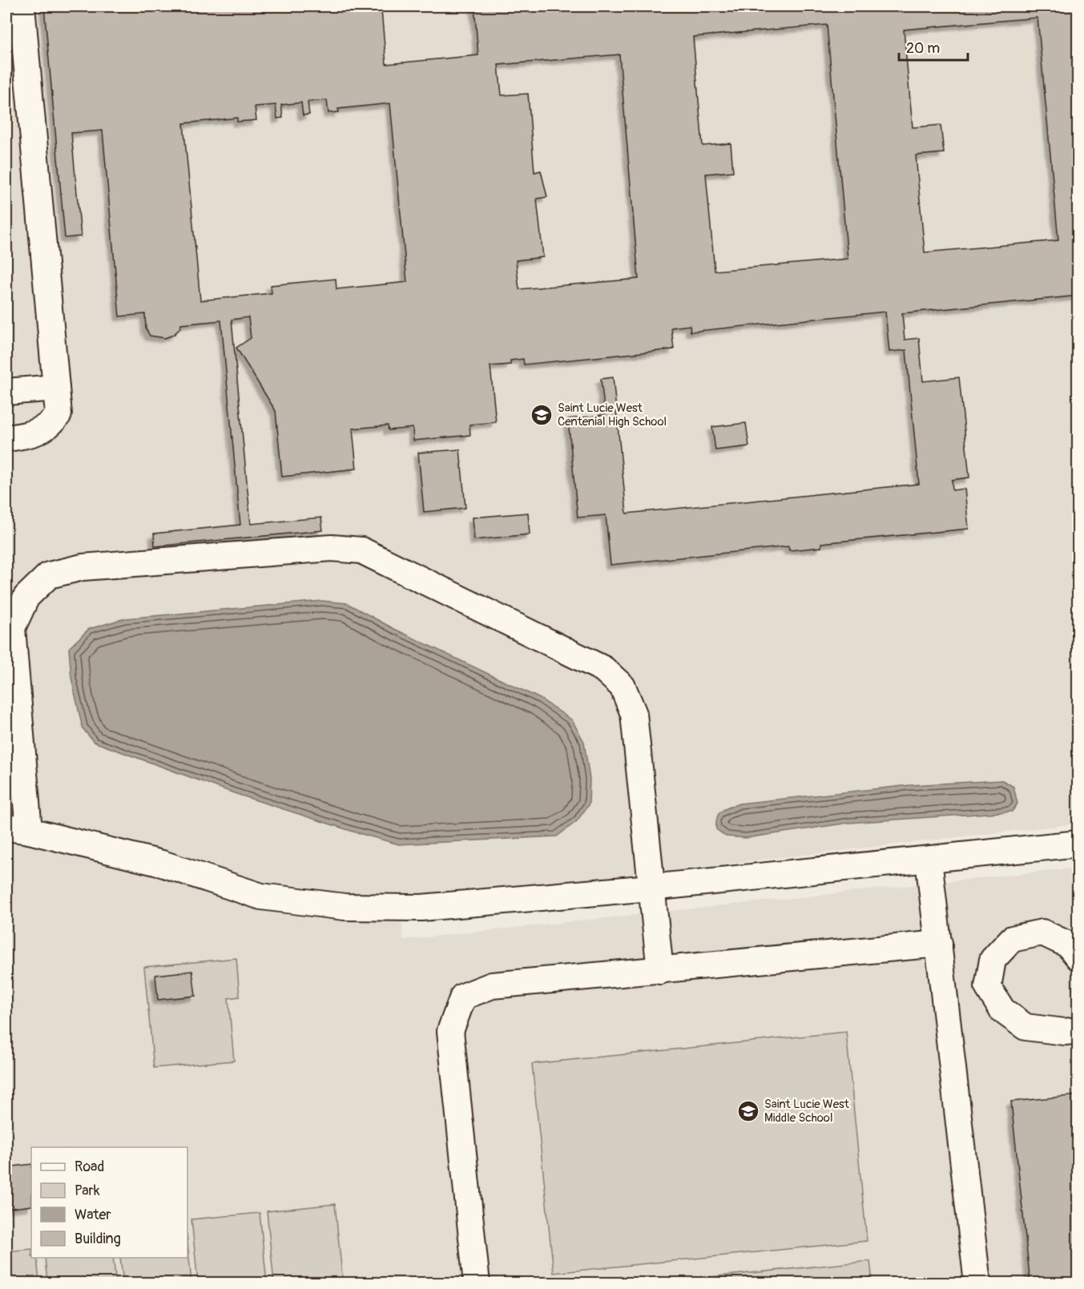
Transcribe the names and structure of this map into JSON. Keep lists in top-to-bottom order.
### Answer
{
  "places": {
    "school or university": ["Saint Lucie West Centenial High School", "Saint Lucie West Middle School"]
  },
  "legend": [
    "Road",
    "Park",
    "Water",
    "Building"
  ],
  "scale_bar": "20 m"
}
